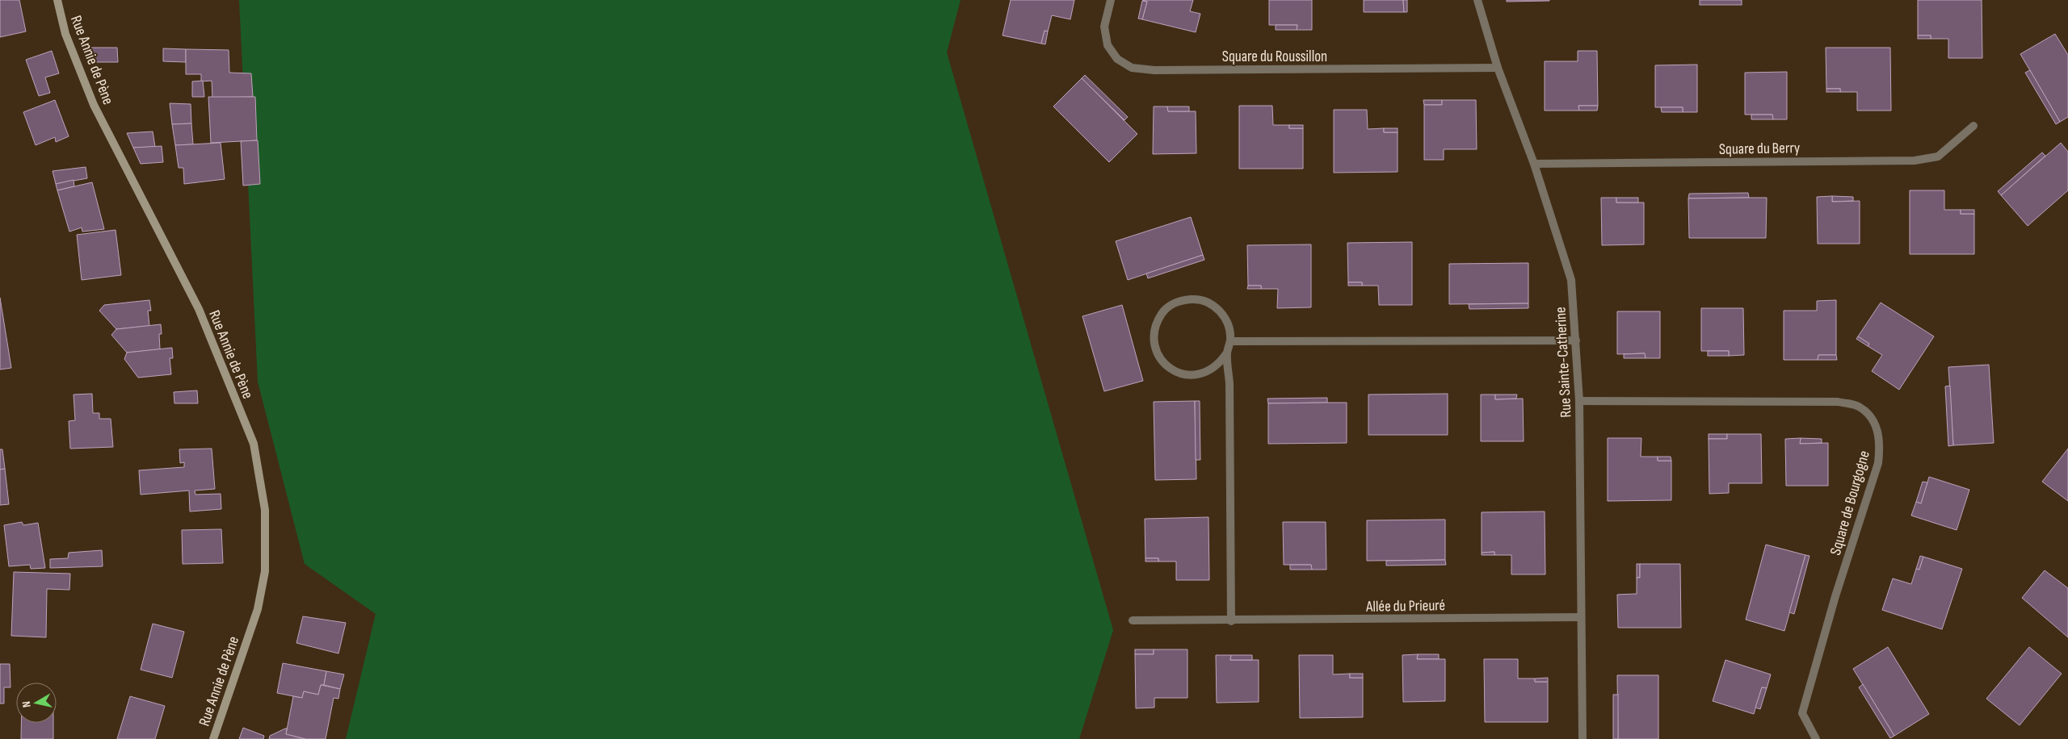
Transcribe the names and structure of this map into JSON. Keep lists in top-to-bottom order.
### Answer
{
  "streets": {
    "street": [
      "Square du Roussillon",
      "Rue Annie de Pène",
      "Square du Berry",
      "Rue Sainte-Catherine",
      "Square de Bourgogne",
      "Allée du Prieuré"
    ]
  },
  "crossings": [
    ["Square du Roussillon", "Rue Sainte-Catherine"],
    ["Square du Berry", "Rue Sainte-Catherine"],
    ["Rue Sainte-Catherine", "Square de Bourgogne"],
    ["Rue Sainte-Catherine", "Allée du Prieuré"]
  ],
  "north": "left"
}
